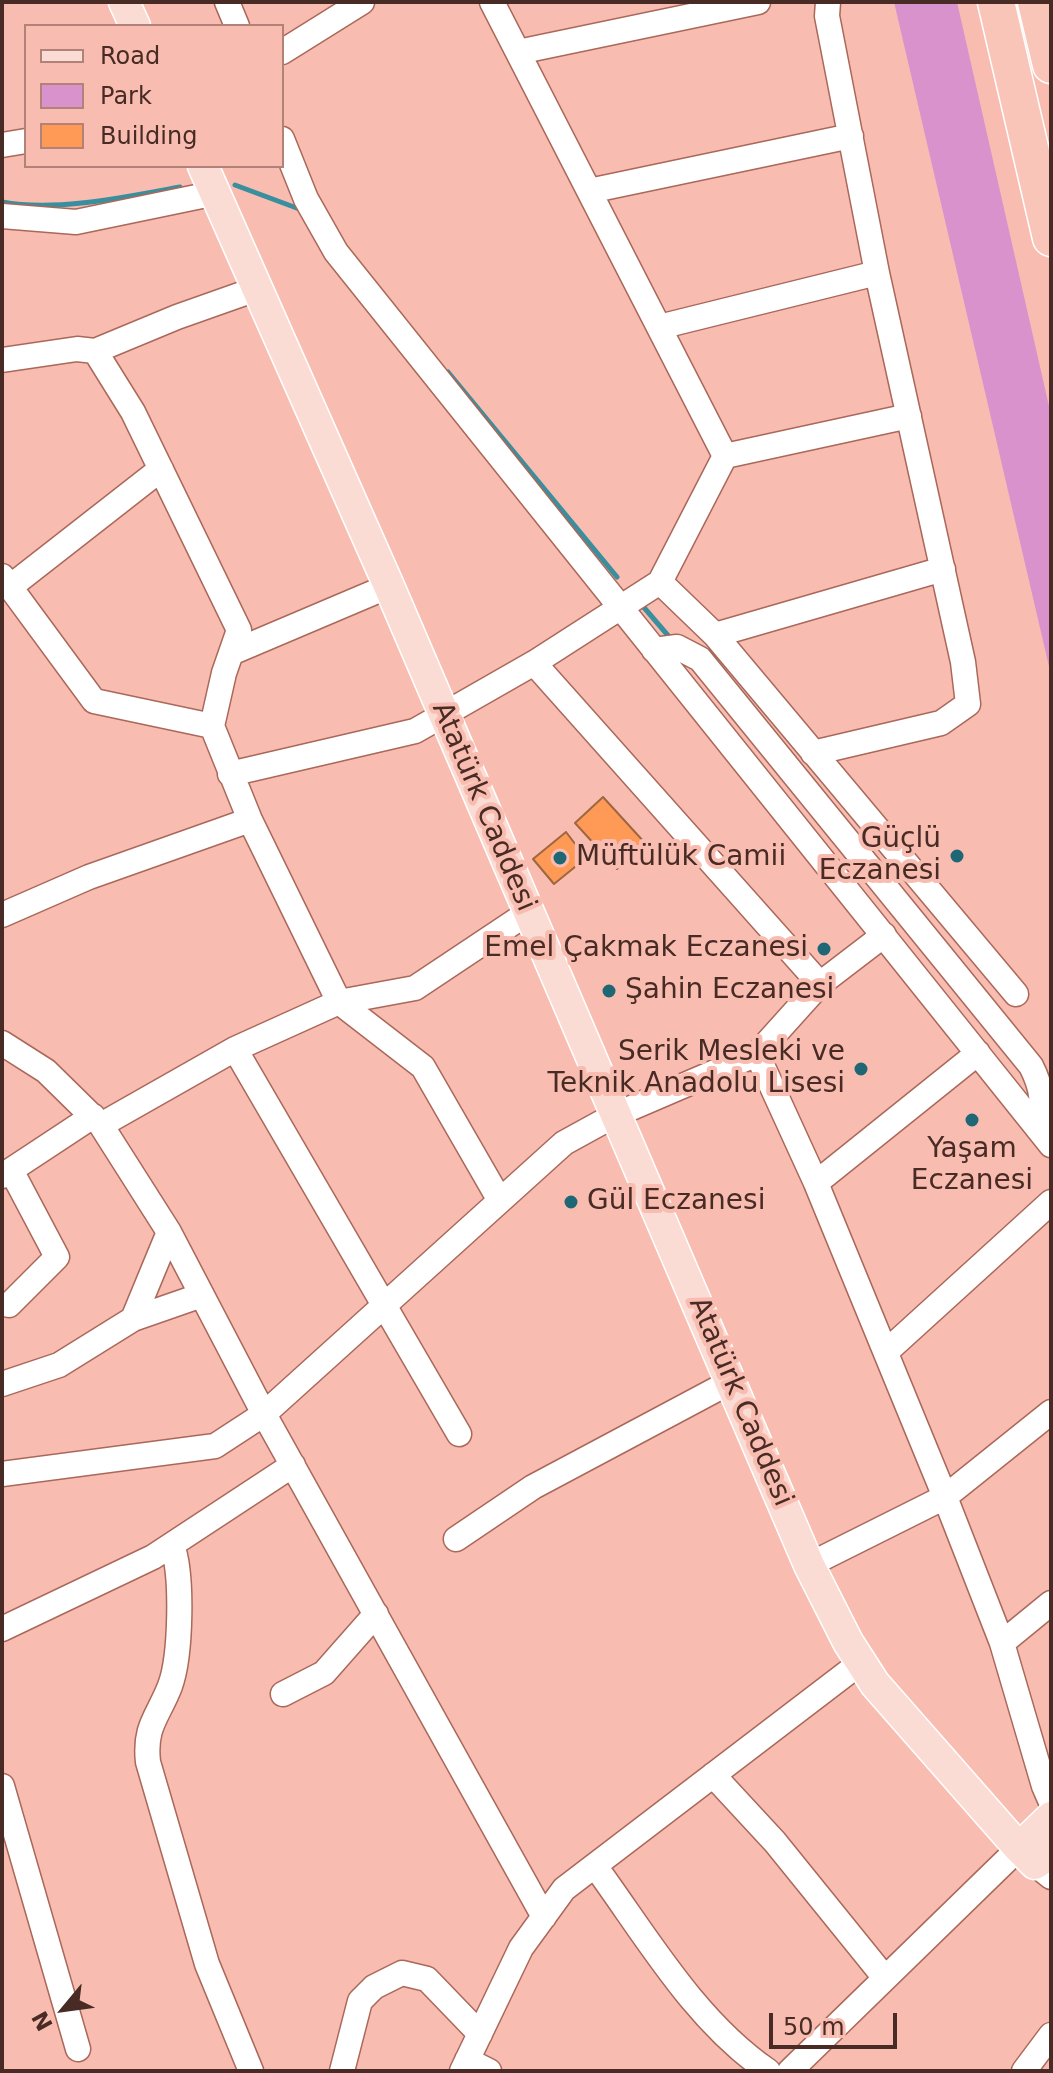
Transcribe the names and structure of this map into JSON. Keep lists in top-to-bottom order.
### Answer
{
  "streets": {
    "main road": ["Atatürk Caddesi"]
  },
  "places": [
    "Güçlü Eczanesi",
    "Müftülük Camii",
    "Emel Çakmak Eczanesi",
    "Şahin Eczanesi",
    "Serik Mesleki ve Teknik Anadolu Lisesi",
    "Yaşam Eczanesi",
    "Gül Eczanesi"
  ],
  "legend": ["Road", "Park", "Building"],
  "scale_bar": "50 m",
  "north": "bottom left"
}
